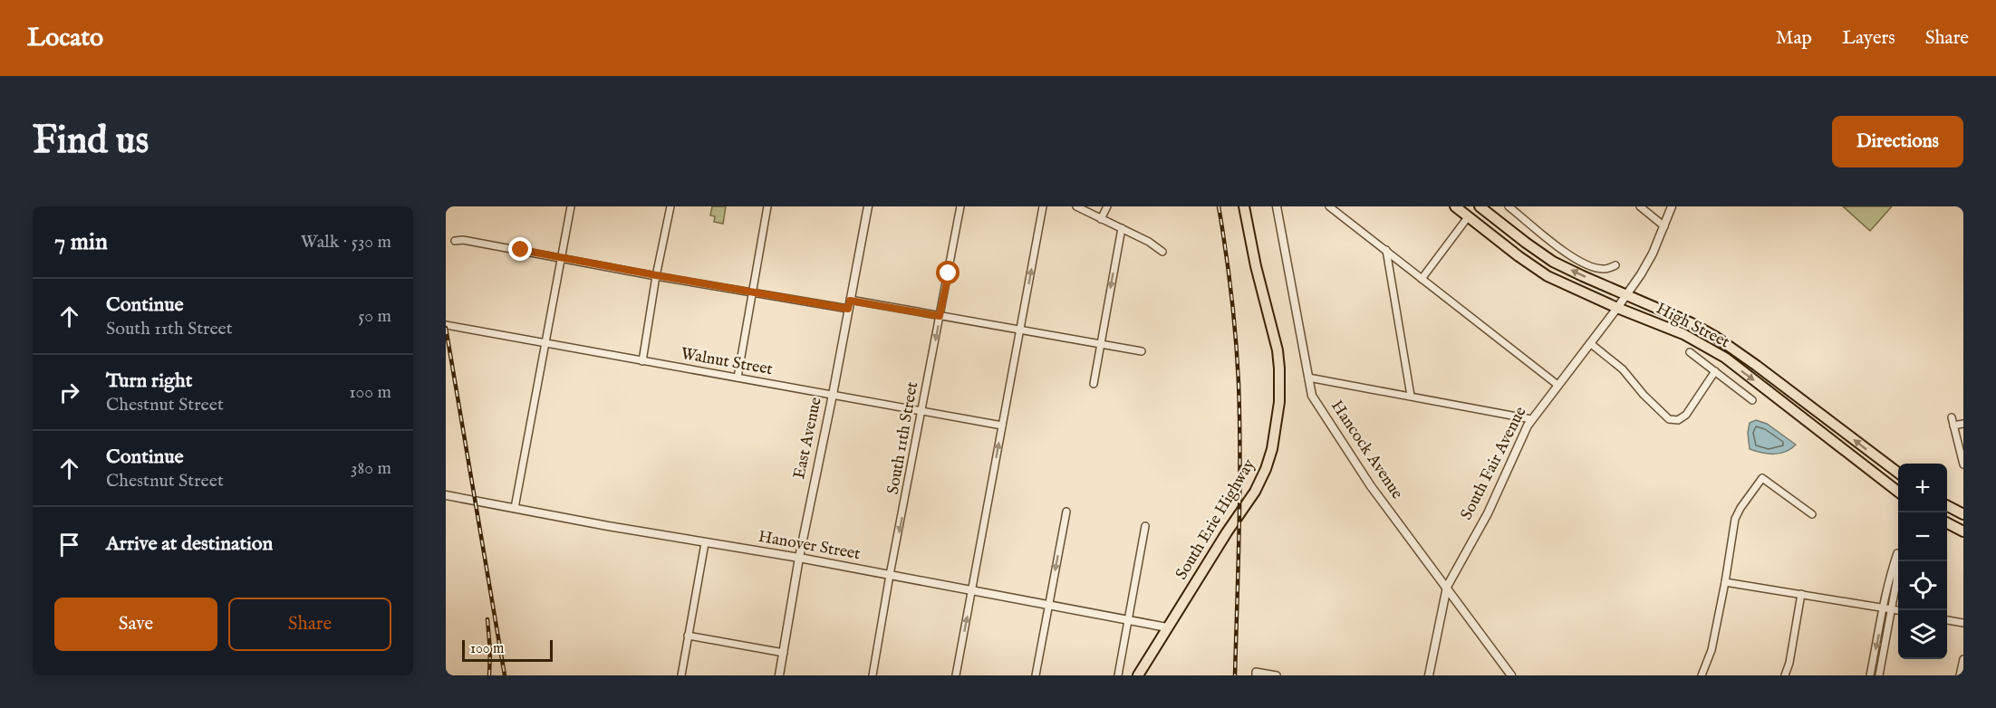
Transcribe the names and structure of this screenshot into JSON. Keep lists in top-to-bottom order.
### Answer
{
  "streets": {
    "main road": ["High Street", "South Erie Highway"],
    "street": [
      "Walnut Street",
      "East Avenue",
      "South 11th Street",
      "Hancock Avenue",
      "South Fair Avenue",
      "Hanover Street"
    ]
  },
  "crossings": [
    ["High Street", "South Fair Avenue"],
    ["Walnut Street", "East Avenue"],
    ["Walnut Street", "South 11th Street"],
    ["East Avenue", "Hanover Street"],
    ["South 11th Street", "Hanover Street"],
    ["Hancock Avenue", "South Fair Avenue"],
    ["South Erie Highway", "Hanover Street"]
  ],
  "one_way": ["South 11th Street"],
  "scale_bar": "100 m",
  "page": {
    "header": "Locato",
    "nav": ["Map", "Layers", "Share"],
    "buttons": [
      "Directions",
      ["Save", "Share"]
    ],
    "title": "Find us",
    "heading": ["7 min", "Walk · 530 m"],
    "list": [
      ["Continue", "South 11th Street", "50 m"],
      ["Turn right", "Chestnut Street", "100 m"],
      ["Continue", "Chestnut Street", "380 m"],
      "Arrive at destination"
    ],
    "map_buttons": ["+", "−"],
    "scale": "100 m"
  }
}
